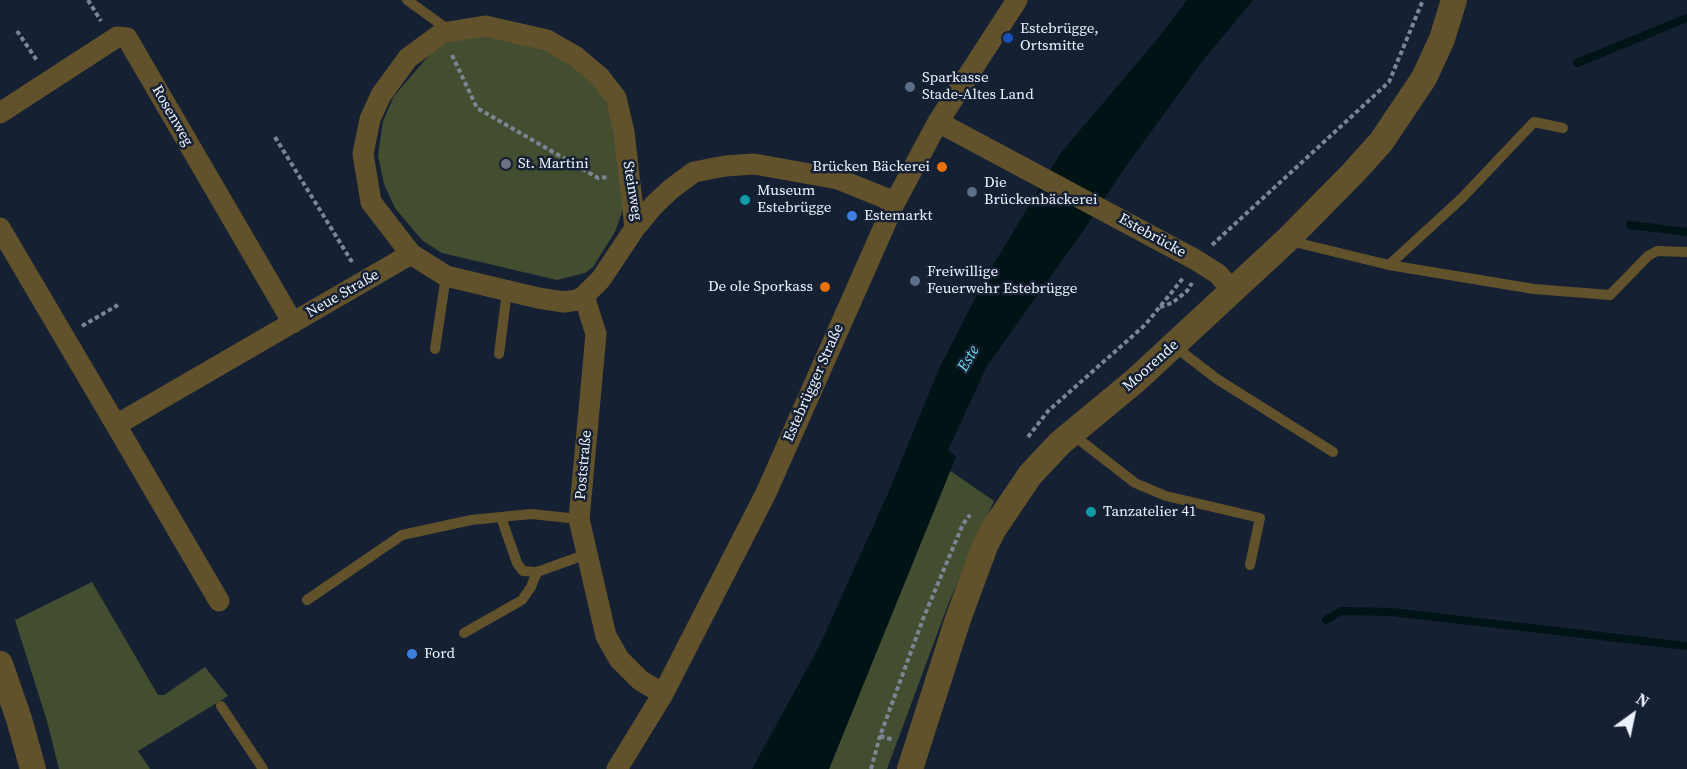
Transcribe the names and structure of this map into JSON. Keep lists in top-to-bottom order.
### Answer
{
  "streets": {
    "street": [
      "Rosenweg",
      "Steinweg",
      "Estebrücke",
      "Neue Straße",
      "Moorende",
      "Estebrügger Straße",
      "Poststraße"
    ]
  },
  "crossings": [
    ["Rosenweg", "Neue Straße"],
    ["Steinweg", "Neue Straße"],
    ["Steinweg", "Estebrügger Straße"],
    ["Estebrücke", "Moorende"],
    ["Estebrücke", "Estebrügger Straße"],
    ["Estebrügger Straße", "Poststraße"]
  ],
  "water": ["Este"],
  "places": [
    "Estebrügge, Ortsmitte",
    "Sparkasse Stade-Altes Land",
    "St. Martini",
    "Brücken Bäckerei",
    "Die Brückenbäckerei",
    "Museum Estebrügge",
    "Estemarkt",
    "Freiwillige Feuerwehr Estebrügge",
    "De ole Sporkass",
    "Tanzatelier 41",
    "Ford"
  ],
  "north": "top right"
}
